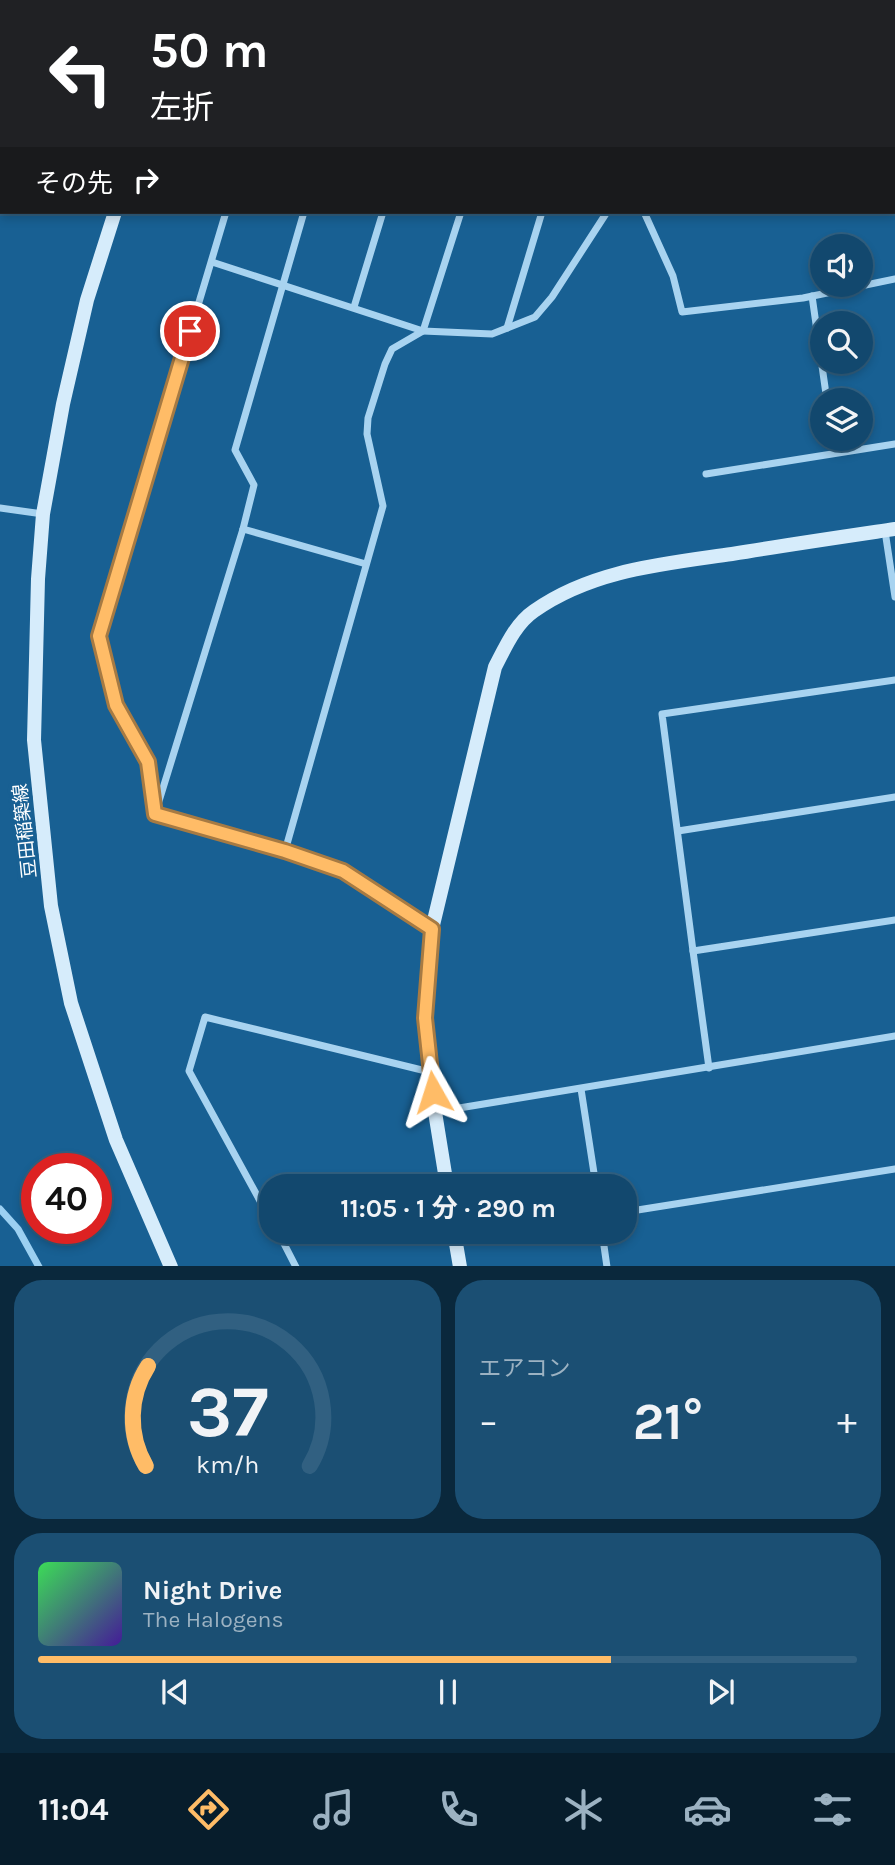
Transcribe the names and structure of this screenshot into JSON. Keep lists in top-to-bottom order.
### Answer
{
  "streets": {
    "main road": ["豆田稲築線"]
  },
  "page": {
    "turn": ["50 m", "左折"],
    "then": "その先",
    "limit": "40",
    "trip": "11:05 · 1 分 · 290 m",
    "tile": "エアコン",
    "heat": ["−", "21°", "+"],
    "song": ["Night Drive", "The Halogens"],
    "tabs": "11:04",
    "gauge": ["37", "km/h"]
  }
}
